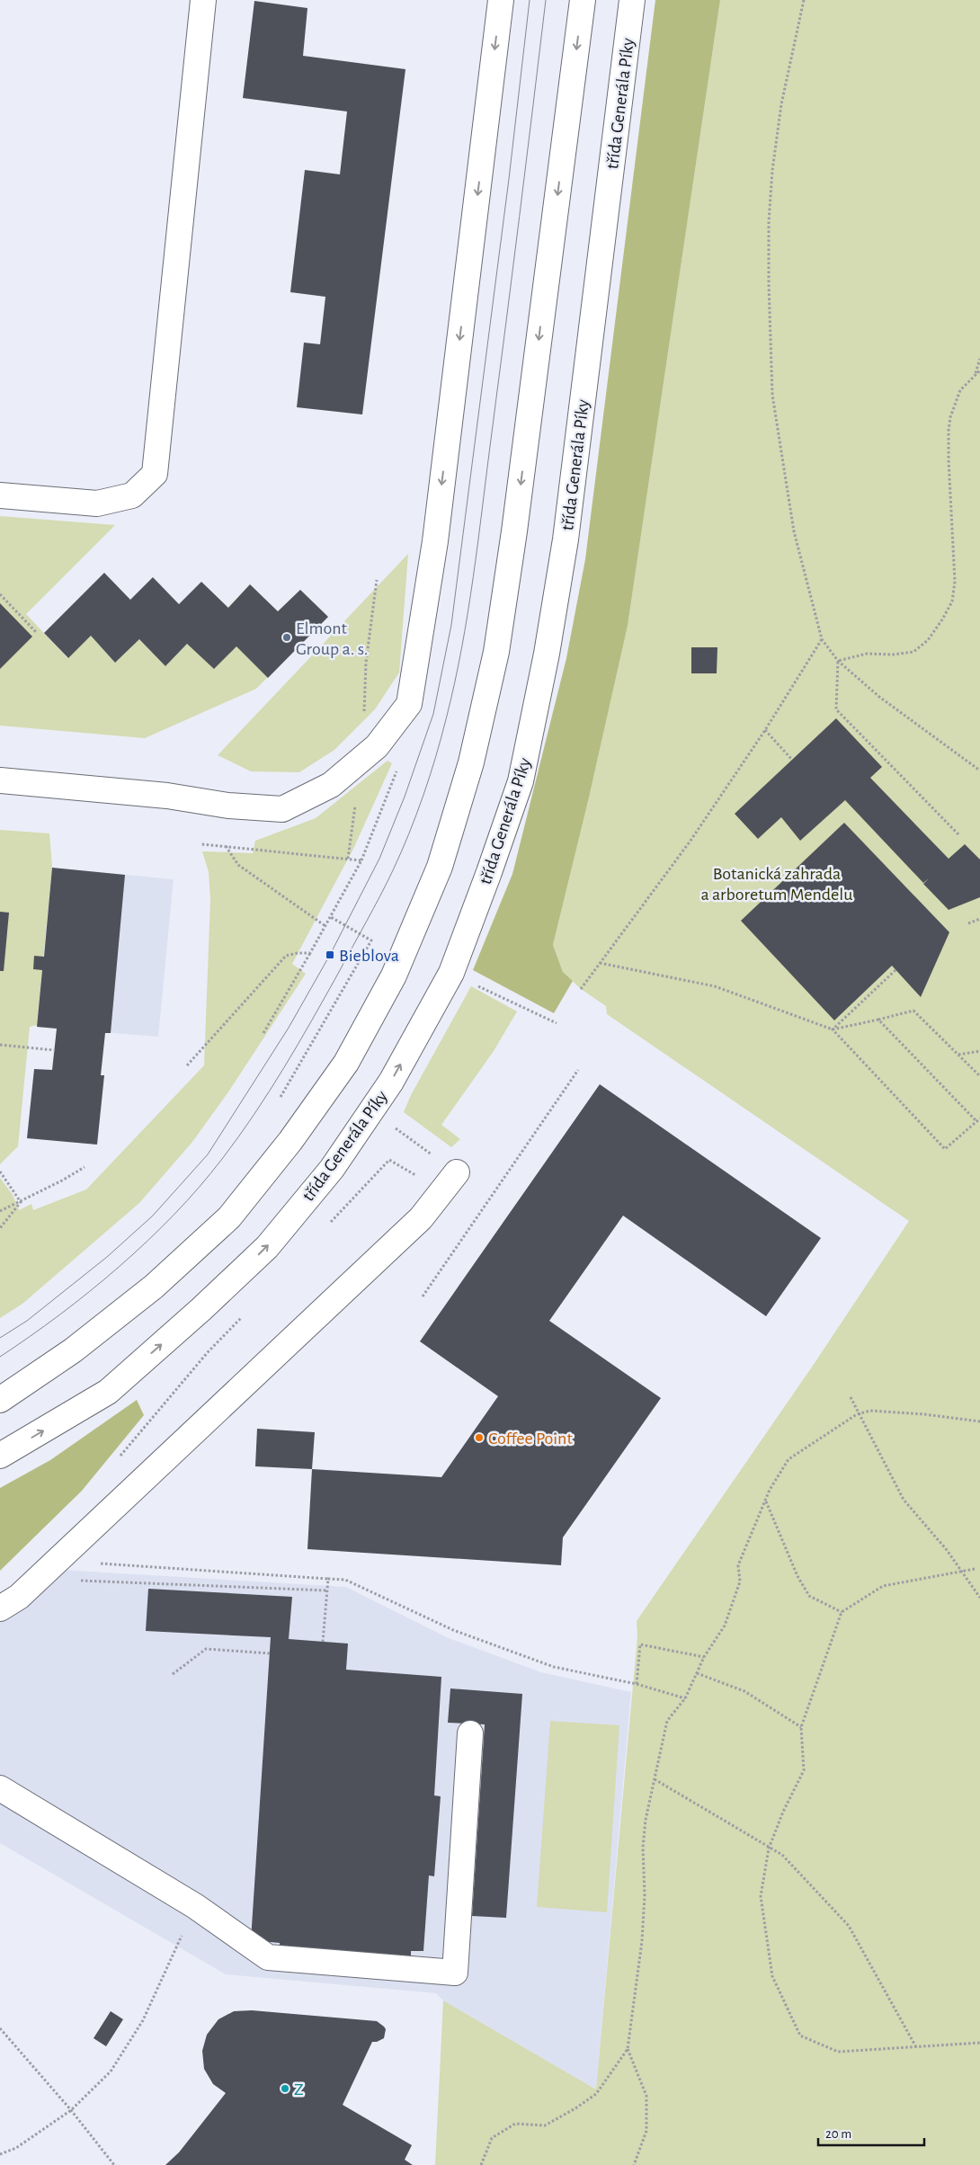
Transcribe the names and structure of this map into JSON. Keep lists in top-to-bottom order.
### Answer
{
  "streets": {
    "main road": ["třída Generála Píky"]
  },
  "parks": ["Botanická zahrada a arboretum Mendelu"],
  "places": {
    "other": ["Elmont Group a. s.", "Coffee Point", "Z"],
    "transit": ["Bieblova"]
  },
  "scale_bar": "20 m"
}
